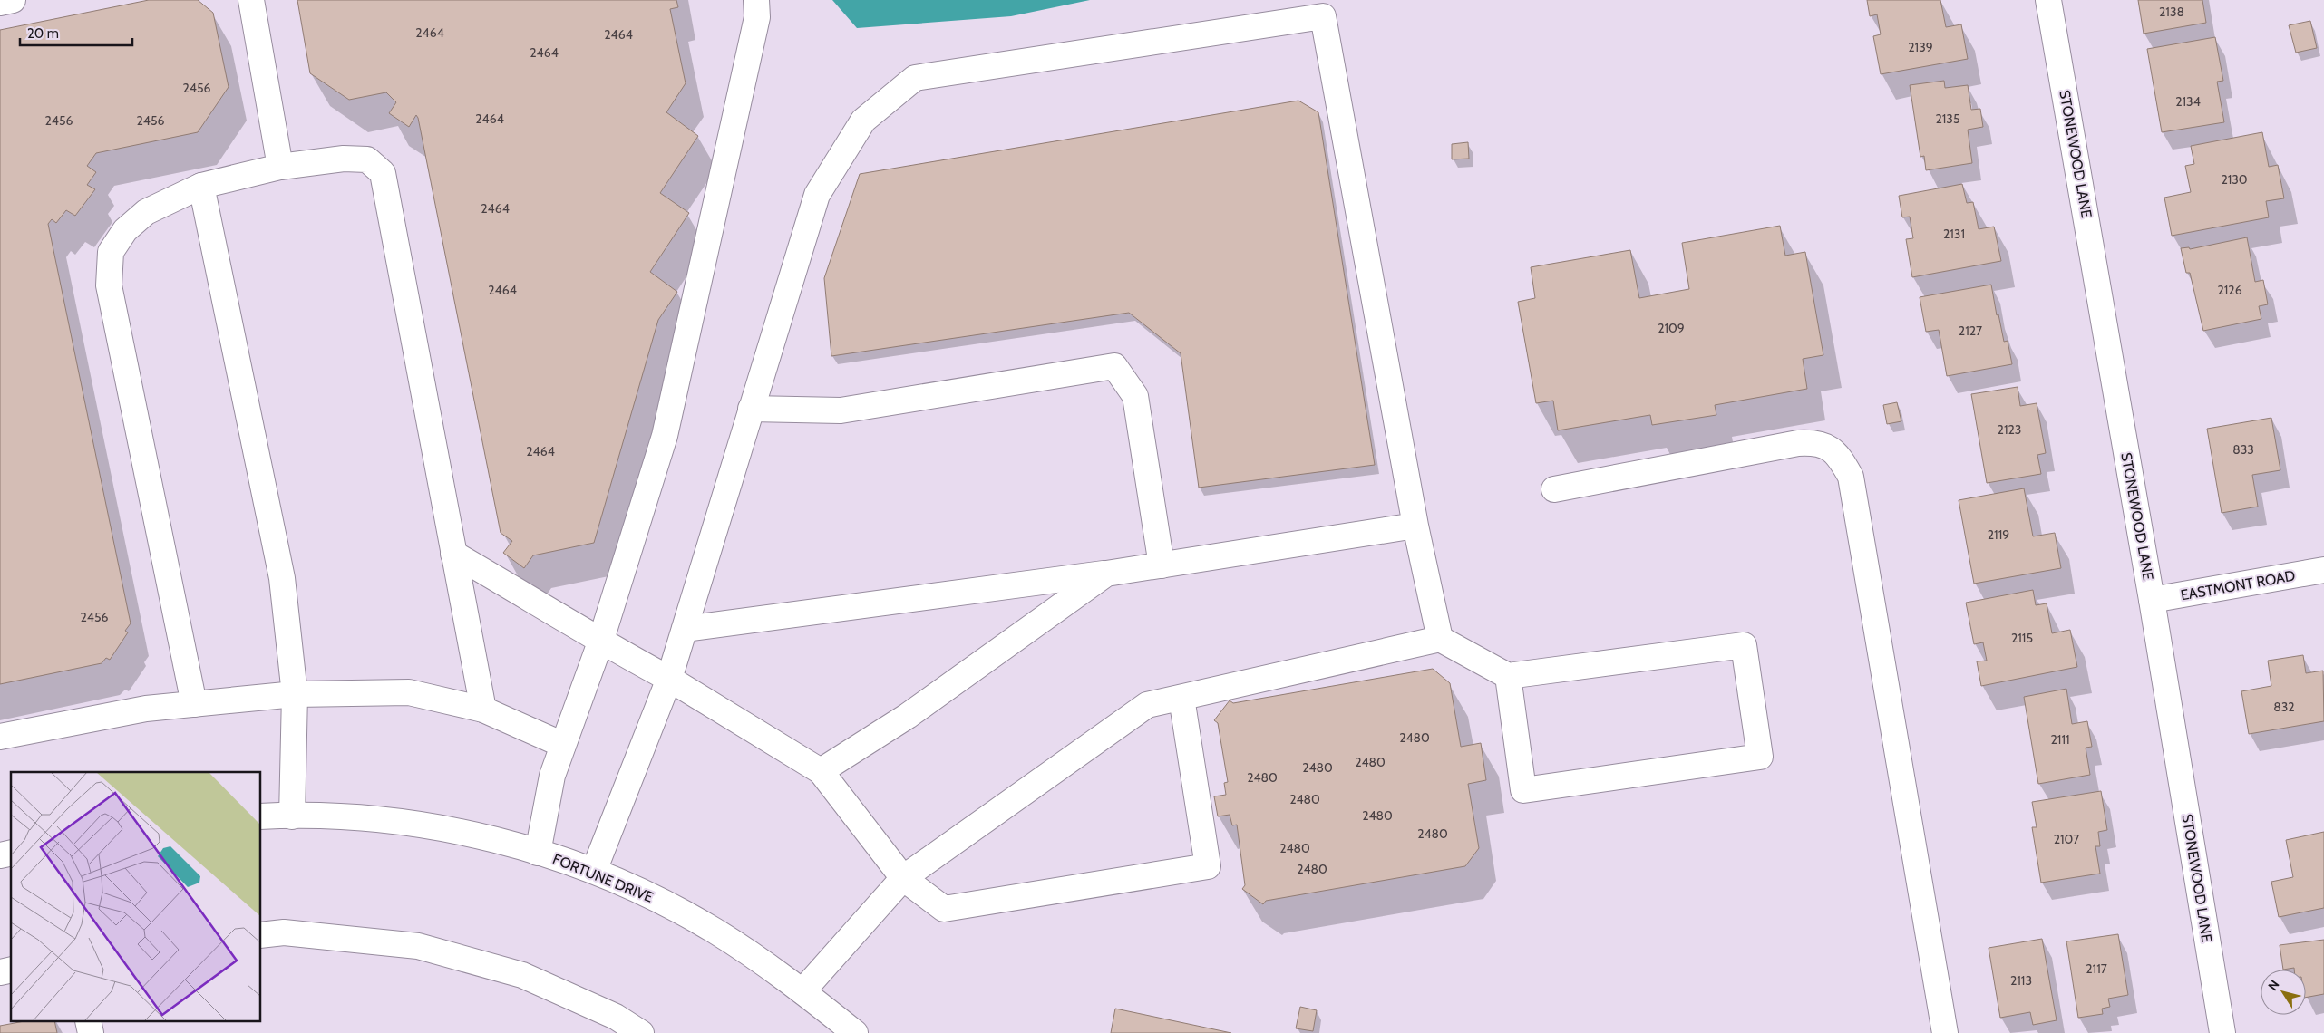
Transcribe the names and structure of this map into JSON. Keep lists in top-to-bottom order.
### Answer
{
  "streets": {
    "street": ["STONEWOOD LANE", "EASTMONT ROAD", "FORTUNE DRIVE"]
  },
  "crossings": [
    ["STONEWOOD LANE", "EASTMONT ROAD"]
  ],
  "house_numbers": [
    "2138",
    "2464",
    "2464",
    "2139",
    "2464",
    "2456",
    "2134",
    "2464",
    "2135",
    "2456",
    "2456",
    "2130",
    "2464",
    "2131",
    "2464",
    "2126",
    "2109",
    "2127",
    "2123",
    "833",
    "2464",
    "2119",
    "2456",
    "2115",
    "832",
    "2480",
    "2111",
    "2480",
    "2480",
    "2480",
    "2480",
    "2480",
    "2480",
    "2107",
    "2480",
    "2480",
    "2117",
    "2113"
  ],
  "scale_bar": "20 m",
  "north": "top left"
}
